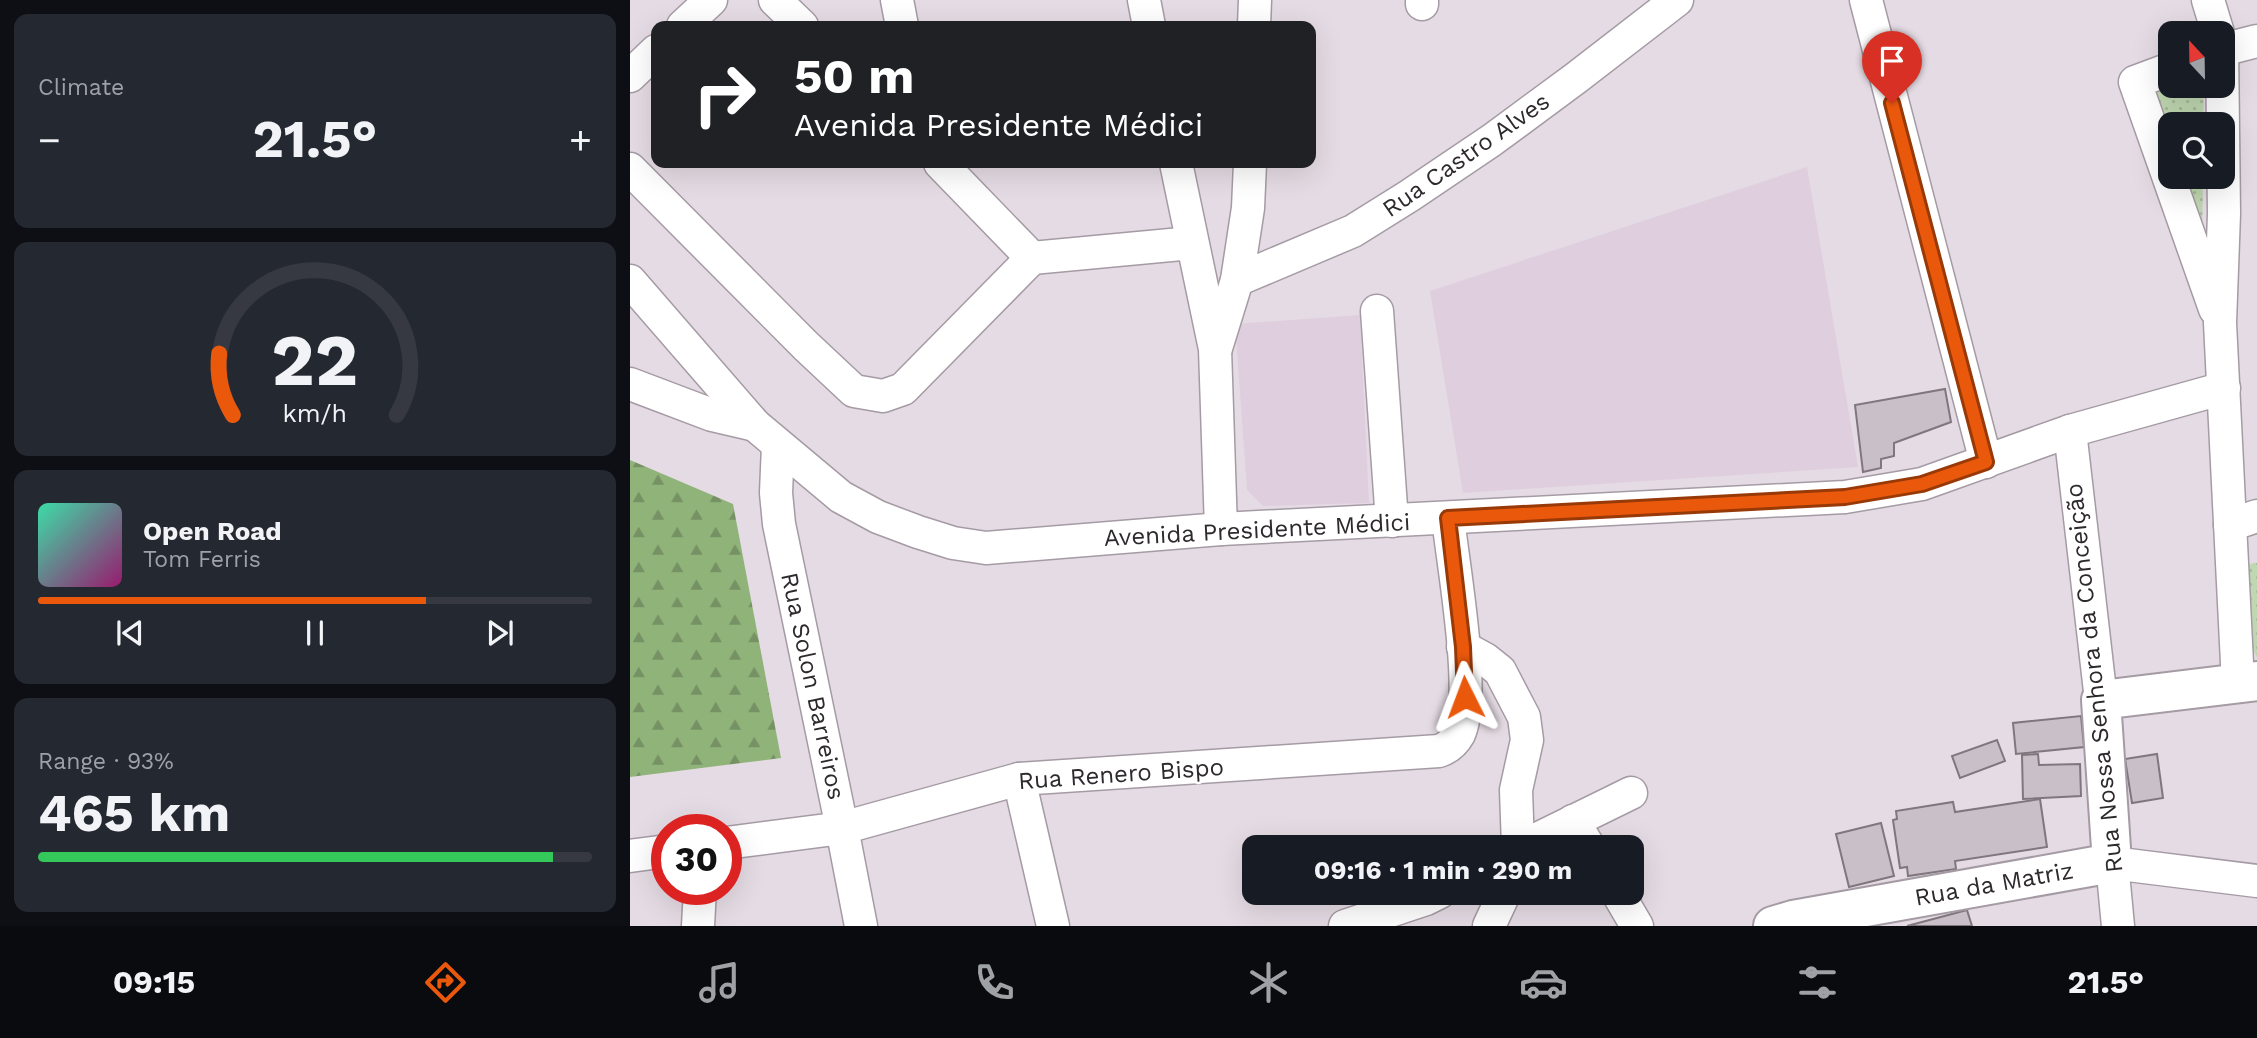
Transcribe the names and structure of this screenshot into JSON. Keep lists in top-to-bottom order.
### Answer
{
  "streets": {
    "main road": ["Rua Nossa Senhora da Conceição", "Rua da Matriz"],
    "street": [
      "Rua Castro Alves",
      "Avenida Presidente Médici",
      "Rua Solon Barreiros",
      "Rua Renero Bispo"
    ]
  },
  "crossings": [
    ["Avenida Presidente Médici", "Rua Nossa Senhora da Conceição"],
    ["Avenida Presidente Médici", "Rua Solon Barreiros"],
    ["Rua Nossa Senhora da Conceição", "Rua da Matriz"],
    ["Rua Solon Barreiros", "Rua Renero Bispo"]
  ],
  "north": "top",
  "page": {
    "tile": [
      "Climate",
      ["Range · 93%", "465 km"]
    ],
    "turn": ["50 m", "Avenida Presidente Médici"],
    "heat": ["−", "21.5°", "+"],
    "song": ["Open Road", "Tom Ferris"],
    "limit": "30",
    "trip": "09:16 · 1 min · 290 m",
    "tabs": ["09:15", "21.5°"],
    "gauge": ["22", "km/h"]
  }
}
